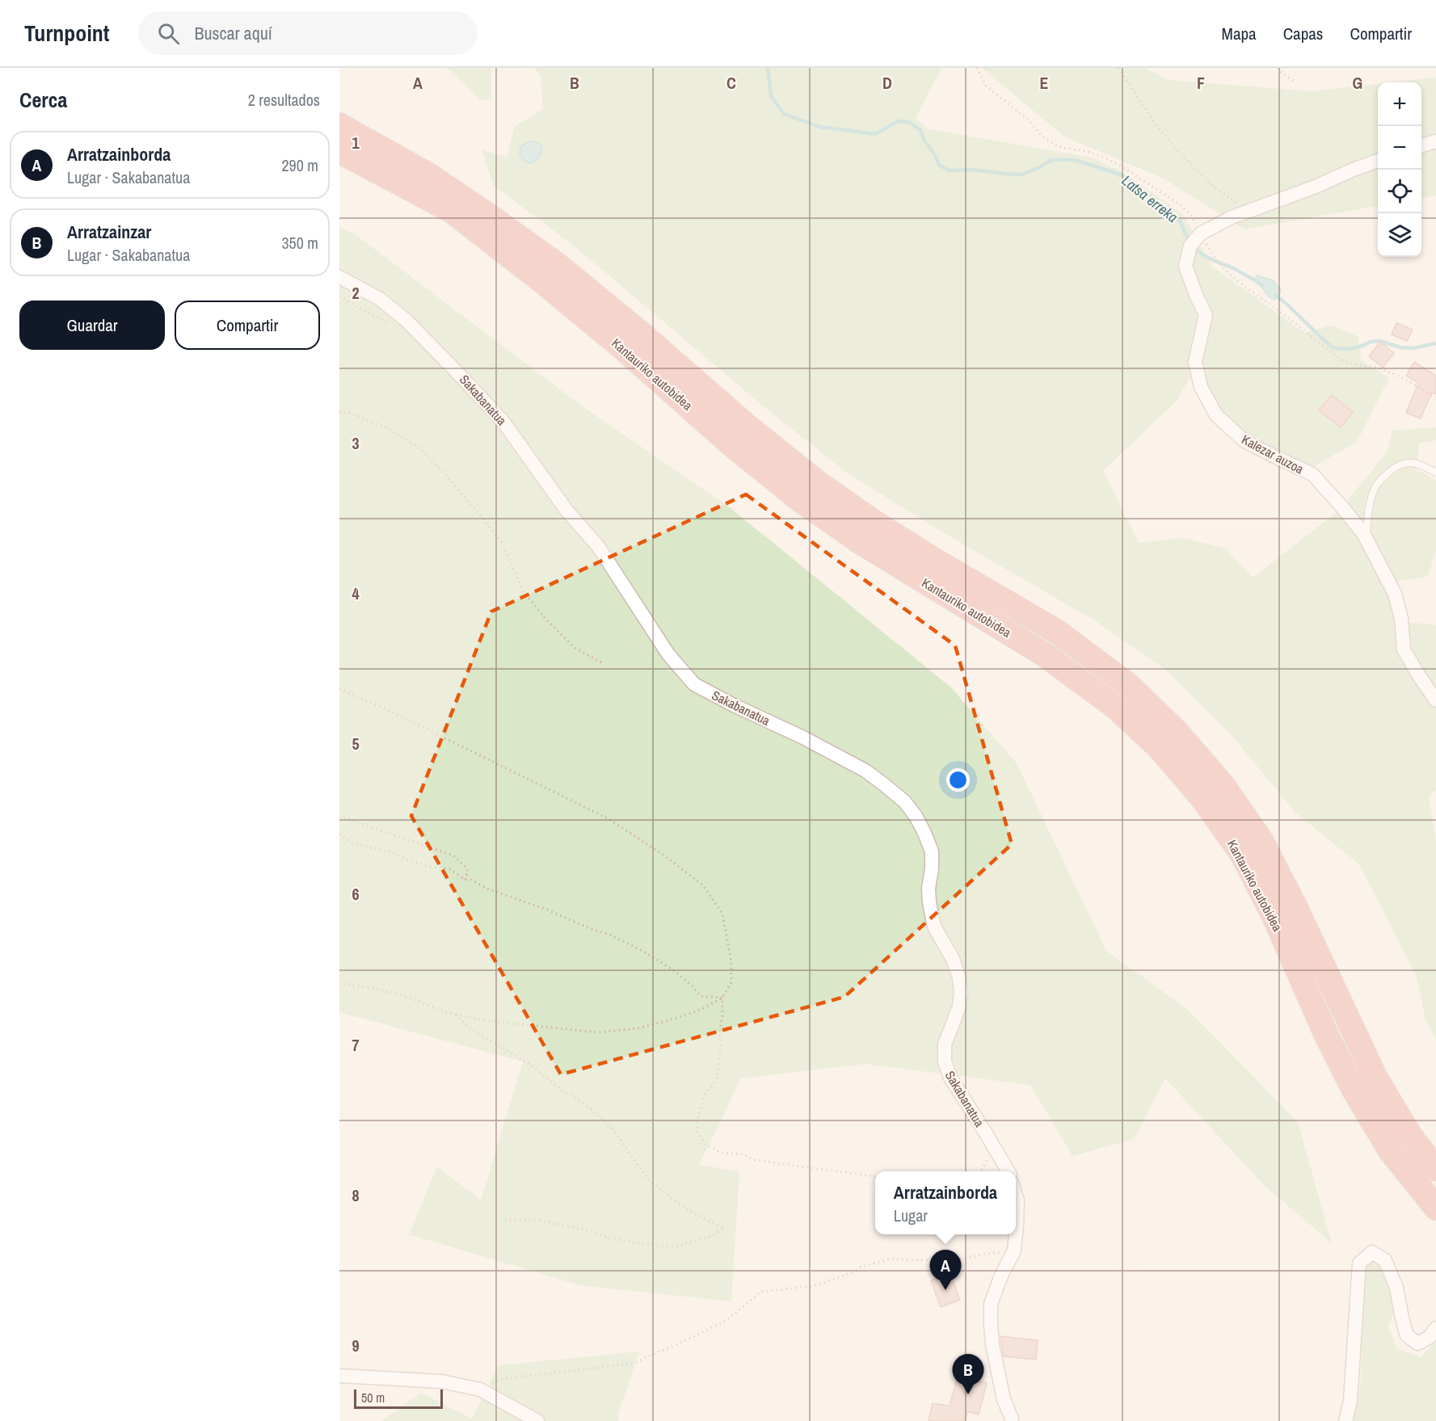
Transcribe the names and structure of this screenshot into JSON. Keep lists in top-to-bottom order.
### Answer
{
  "streets": {
    "highway": ["Kantauriko autobidea"],
    "street": ["Sakabanatua", "Kalezar auzoa"]
  },
  "water": ["Latsa erreka"],
  "scale_bar": "50 m",
  "page": {
    "header": "Turnpoint",
    "search": "Buscar aquí",
    "nav": ["Mapa", "Capas", "Compartir"],
    "heading": ["Cerca", "2 resultados"],
    "map_buttons": ["+", "−"],
    "list": [
      {
        "mark": "A",
        "name": "Arratzainborda",
        "note": "Lugar · Sakabanatua",
        "value": "290 m"
      },
      {
        "mark": "B",
        "name": "Arratzainzar",
        "note": "Lugar · Sakabanatua",
        "value": "350 m"
      }
    ],
    "buttons": ["Guardar", "Compartir"],
    "popup": ["Arratzainborda", "Lugar"],
    "pins": ["A", "B"],
    "scale": "50 m"
  },
  "grid": {
    "columns": [
      "A",
      "B",
      "C",
      "D",
      "E",
      "F",
      "G"
    ],
    "rows": [
      "1",
      "2",
      "3",
      "4",
      "5",
      "6",
      "7",
      "8",
      "9"
    ]
  }
}
